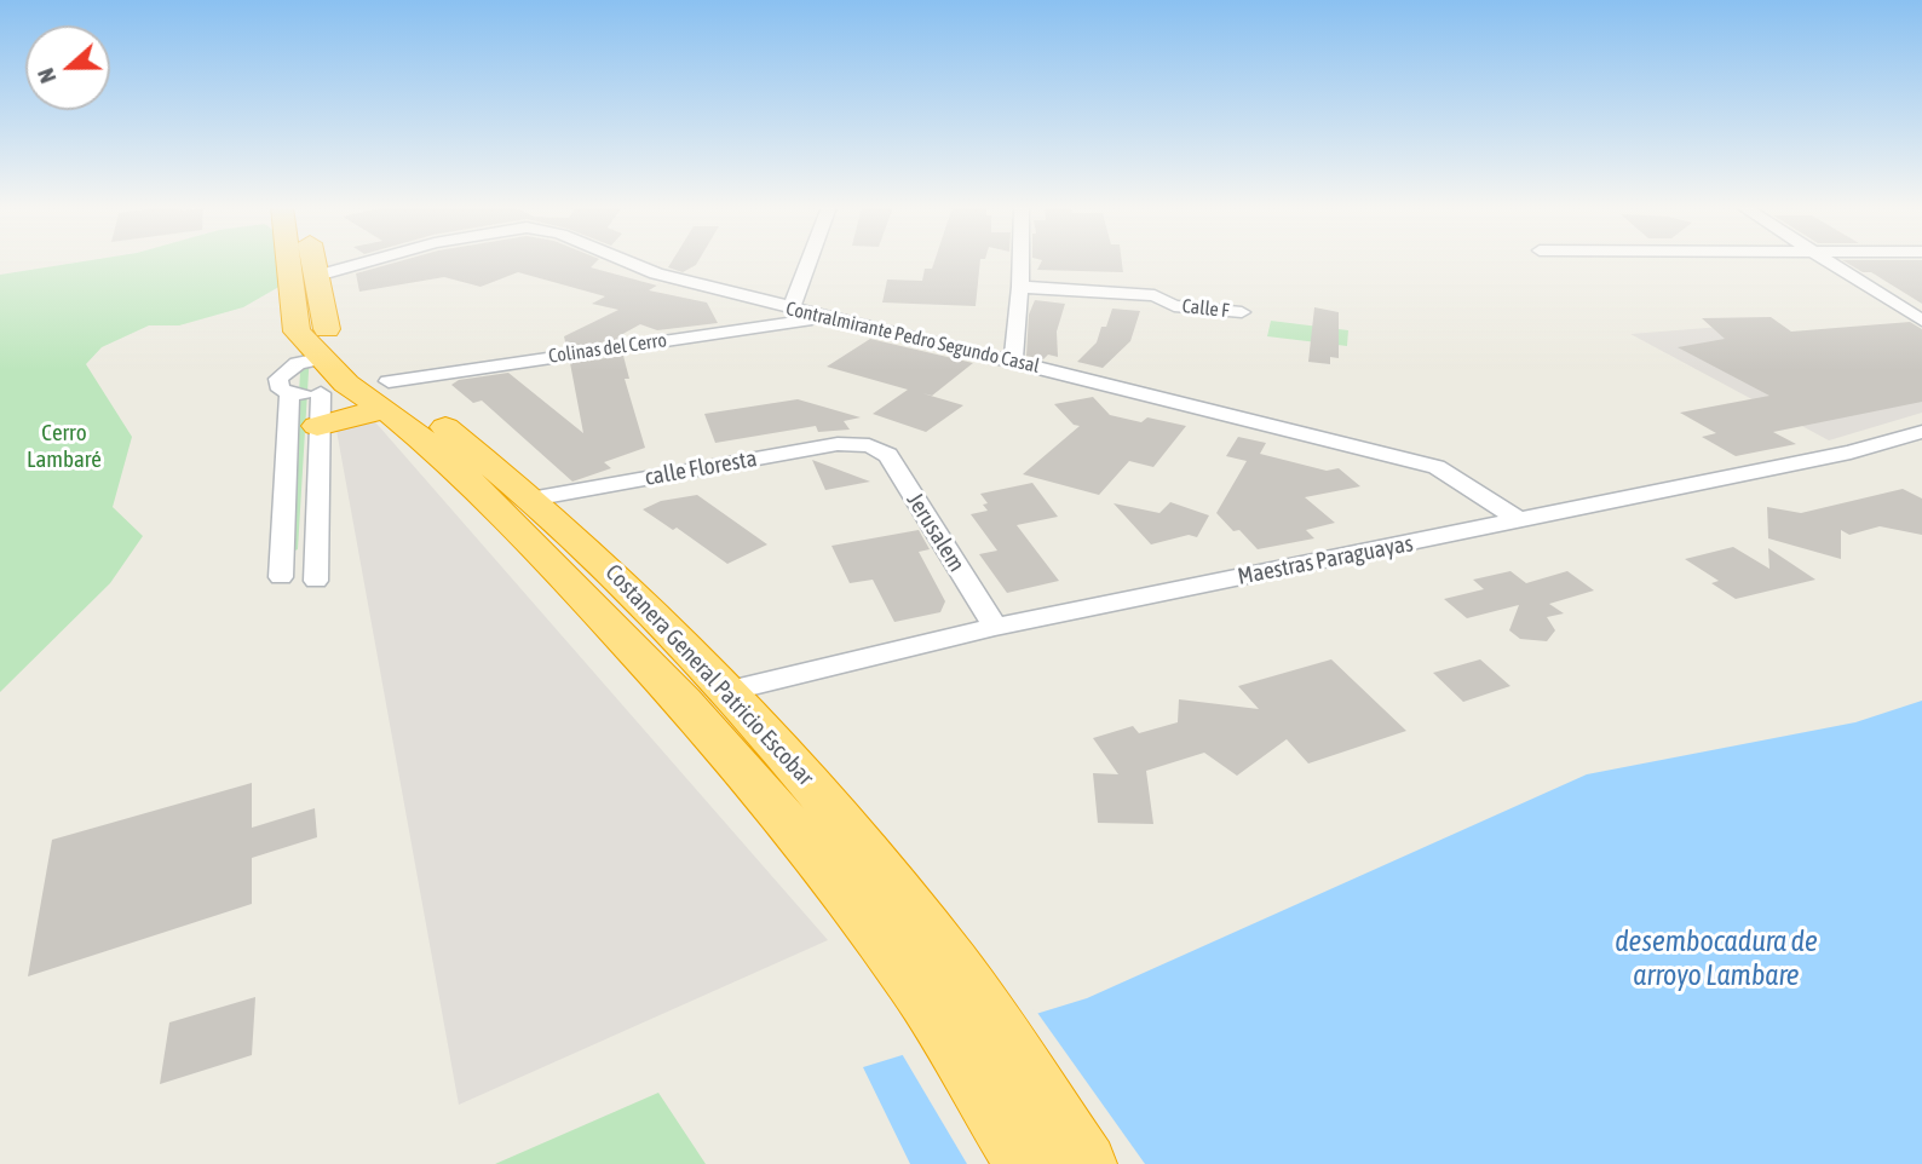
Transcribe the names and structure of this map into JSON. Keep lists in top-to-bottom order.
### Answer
{
  "streets": {
    "highway": ["Costanera General Patricio Escobar"],
    "street": [
      "Calle F",
      "Contralmirante Pedro Segundo Casal",
      "Colinas del Cerro",
      "calle Floresta",
      "Jerusalem",
      "Maestras Paraguayas"
    ]
  },
  "crossings": [
    ["Contralmirante Pedro Segundo Casal", "Colinas del Cerro"],
    ["Contralmirante Pedro Segundo Casal", "Maestras Paraguayas"],
    ["Colinas del Cerro", "Costanera General Patricio Escobar"],
    ["calle Floresta", "Jerusalem"],
    ["calle Floresta", "Costanera General Patricio Escobar"],
    ["Jerusalem", "Maestras Paraguayas"],
    ["Maestras Paraguayas", "Costanera General Patricio Escobar"]
  ],
  "water": ["desembocadura de arroyo Lambare"],
  "parks": ["Cerro Lambaré"],
  "north": "left"
}
